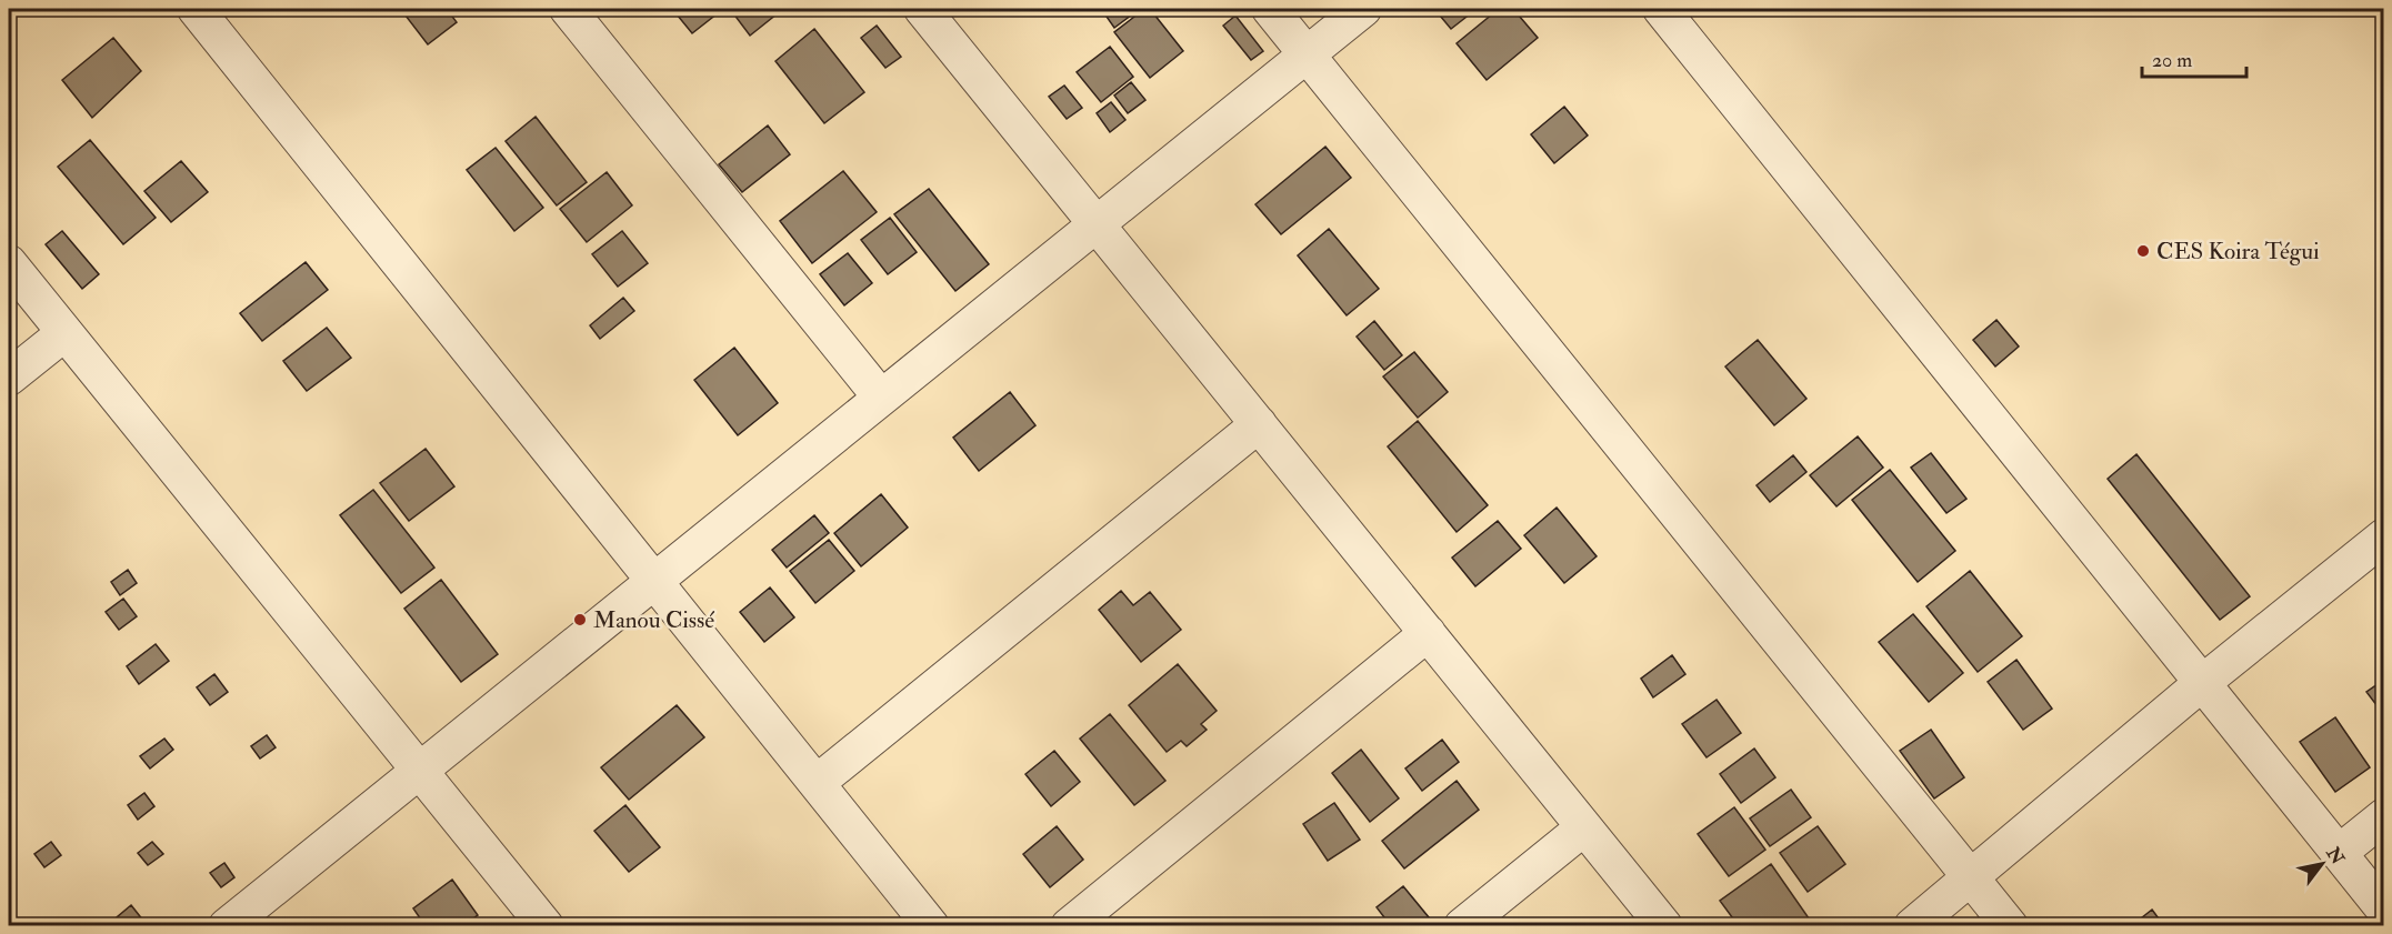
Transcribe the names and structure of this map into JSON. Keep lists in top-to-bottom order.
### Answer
{
  "places": ["CES Koira Tégui", "Manou Cissé"],
  "scale_bar": "20 m",
  "north": "top right"
}
